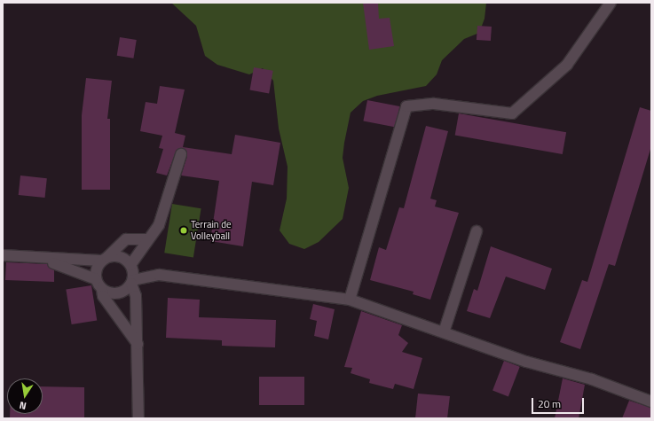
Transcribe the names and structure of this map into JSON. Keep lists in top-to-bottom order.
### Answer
{
  "places": ["Terrain de Volleyball"],
  "scale_bar": "20 m",
  "north": "bottom"
}
